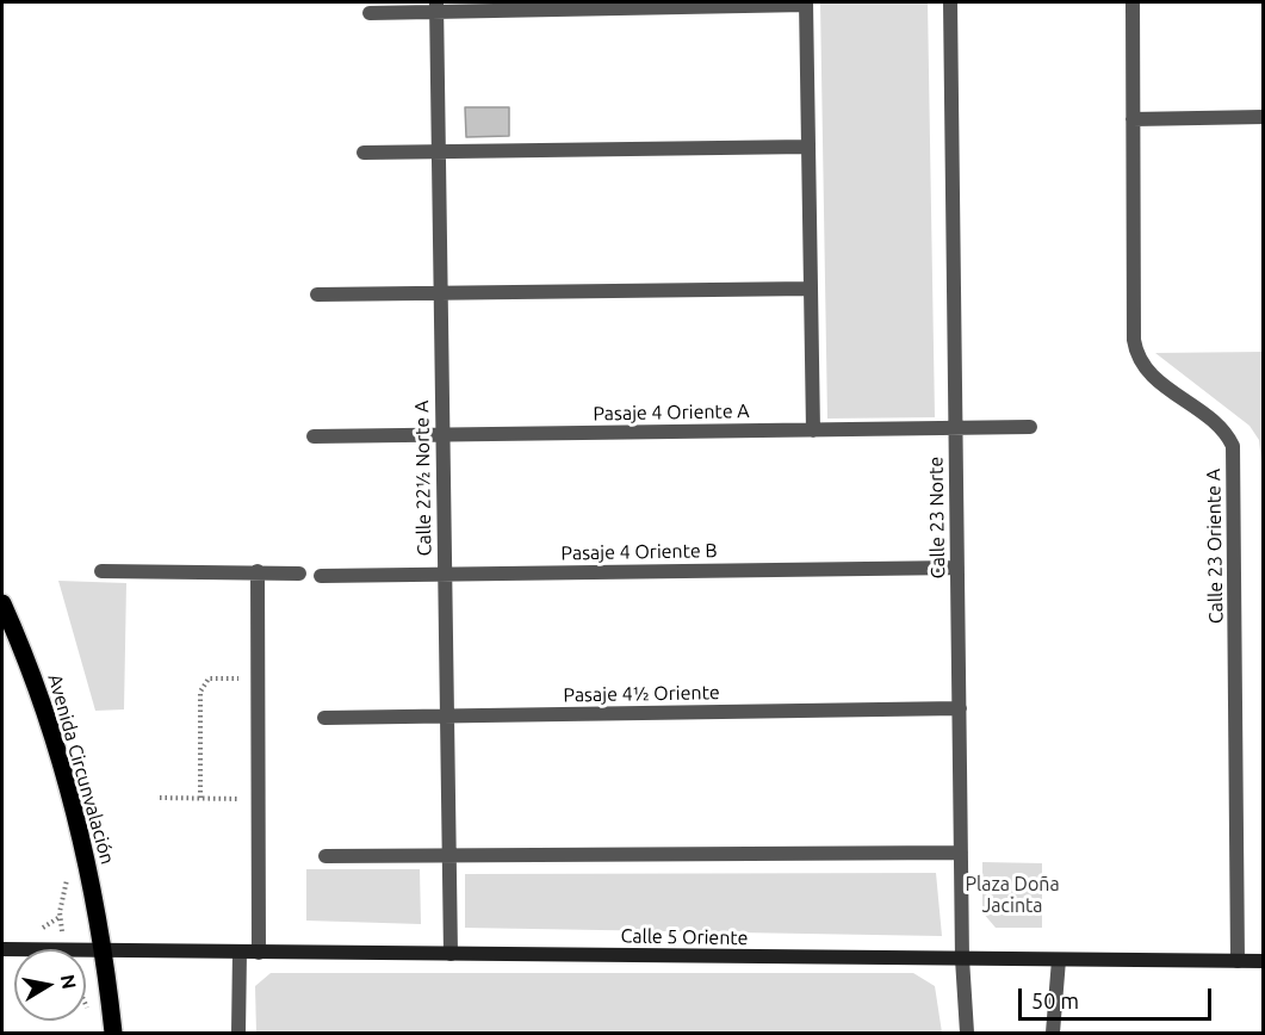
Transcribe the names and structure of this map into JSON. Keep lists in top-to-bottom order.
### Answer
{
  "streets": {
    "main road": ["Avenida Circunvalación"],
    "street": [
      "Pasaje 4 Oriente A",
      "Calle 22½ Norte A",
      "Calle 23 Norte",
      "Calle 23 Oriente A",
      "Pasaje 4 Oriente B",
      "Pasaje 4½ Oriente",
      "Calle 5 Oriente"
    ]
  },
  "crossings": [
    ["Pasaje 4 Oriente A", "Calle 22½ Norte A"],
    ["Pasaje 4 Oriente A", "Calle 23 Norte"],
    ["Calle 22½ Norte A", "Pasaje 4 Oriente B"],
    ["Calle 22½ Norte A", "Pasaje 4½ Oriente"],
    ["Calle 22½ Norte A", "Calle 5 Oriente"],
    ["Calle 23 Norte", "Pasaje 4 Oriente B"],
    ["Calle 23 Norte", "Pasaje 4½ Oriente"],
    ["Calle 23 Norte", "Calle 5 Oriente"],
    ["Calle 23 Oriente A", "Calle 5 Oriente"],
    ["Avenida Circunvalación", "Calle 5 Oriente"]
  ],
  "parks": ["Plaza Doña Jacinta"],
  "scale_bar": "50 m",
  "north": "right"
}
